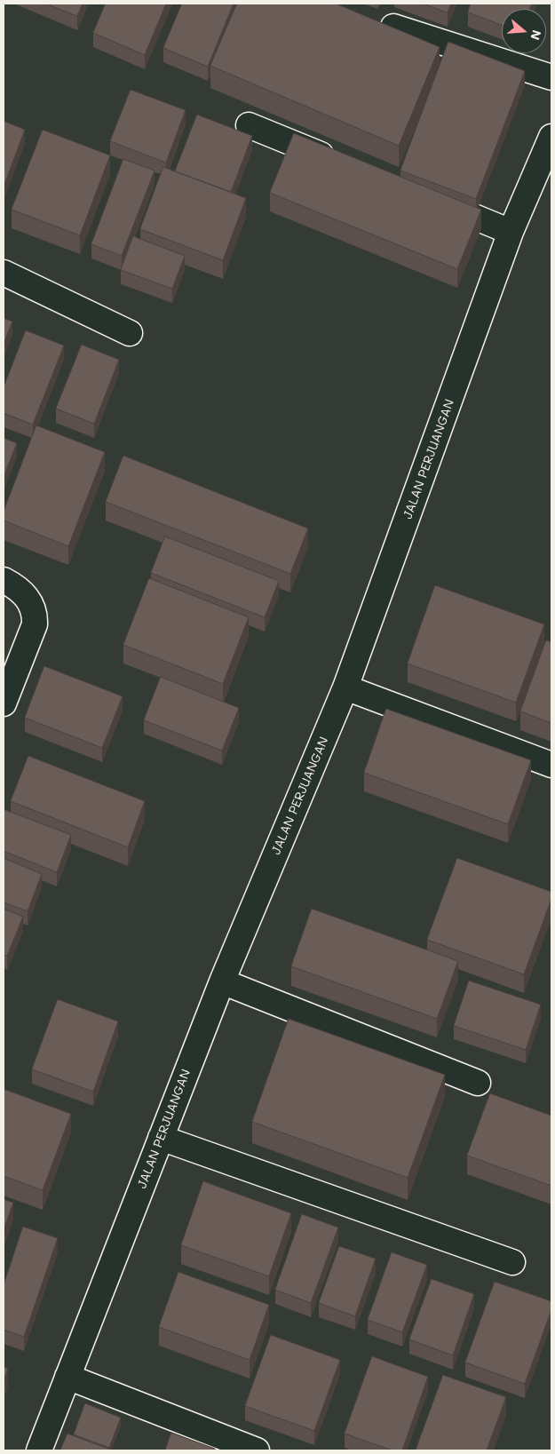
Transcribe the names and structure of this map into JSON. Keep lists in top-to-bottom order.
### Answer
{
  "streets": {
    "street": ["JALAN PERJUANGAN"]
  },
  "north": "right"
}
